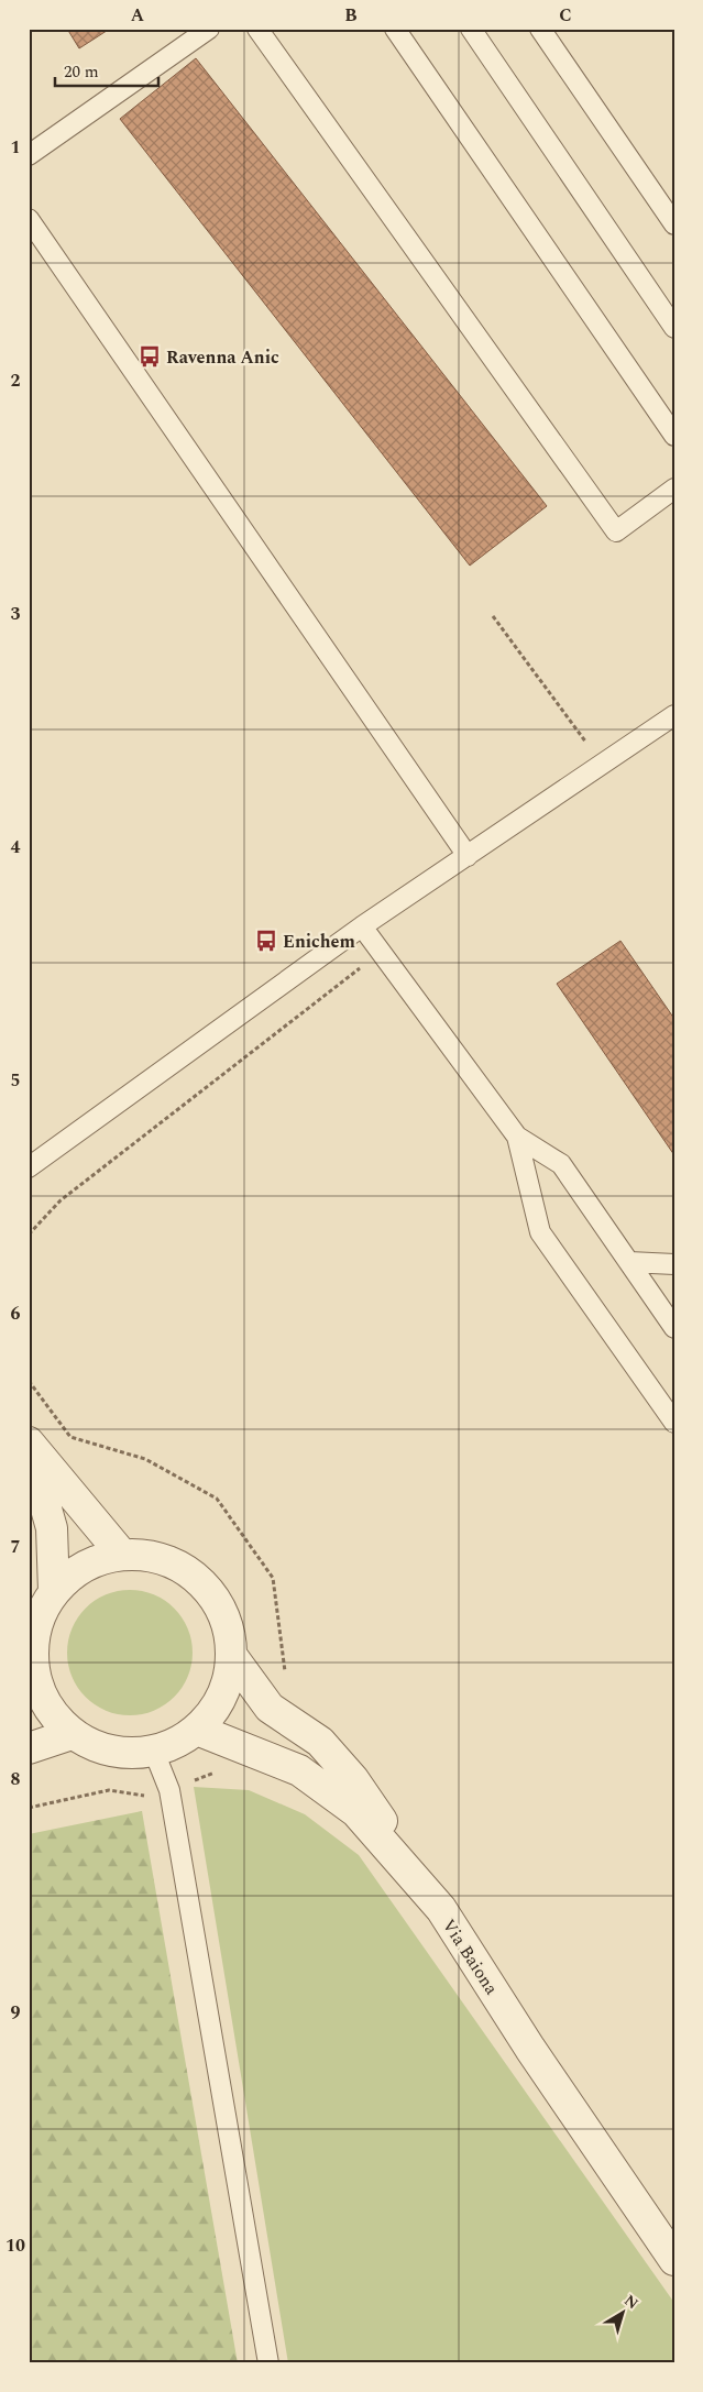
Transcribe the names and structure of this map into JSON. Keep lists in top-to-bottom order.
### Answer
{
  "streets": {
    "street": ["Via Baiona"]
  },
  "places": {
    "bus stop": ["Ravenna Anic", "Enichem"]
  },
  "scale_bar": "20 m",
  "north": "top right",
  "grid": {
    "columns": ["A", "B", "C"],
    "rows": [
      "1",
      "2",
      "3",
      "4",
      "5",
      "6",
      "7",
      "8",
      "9",
      "10"
    ]
  }
}
